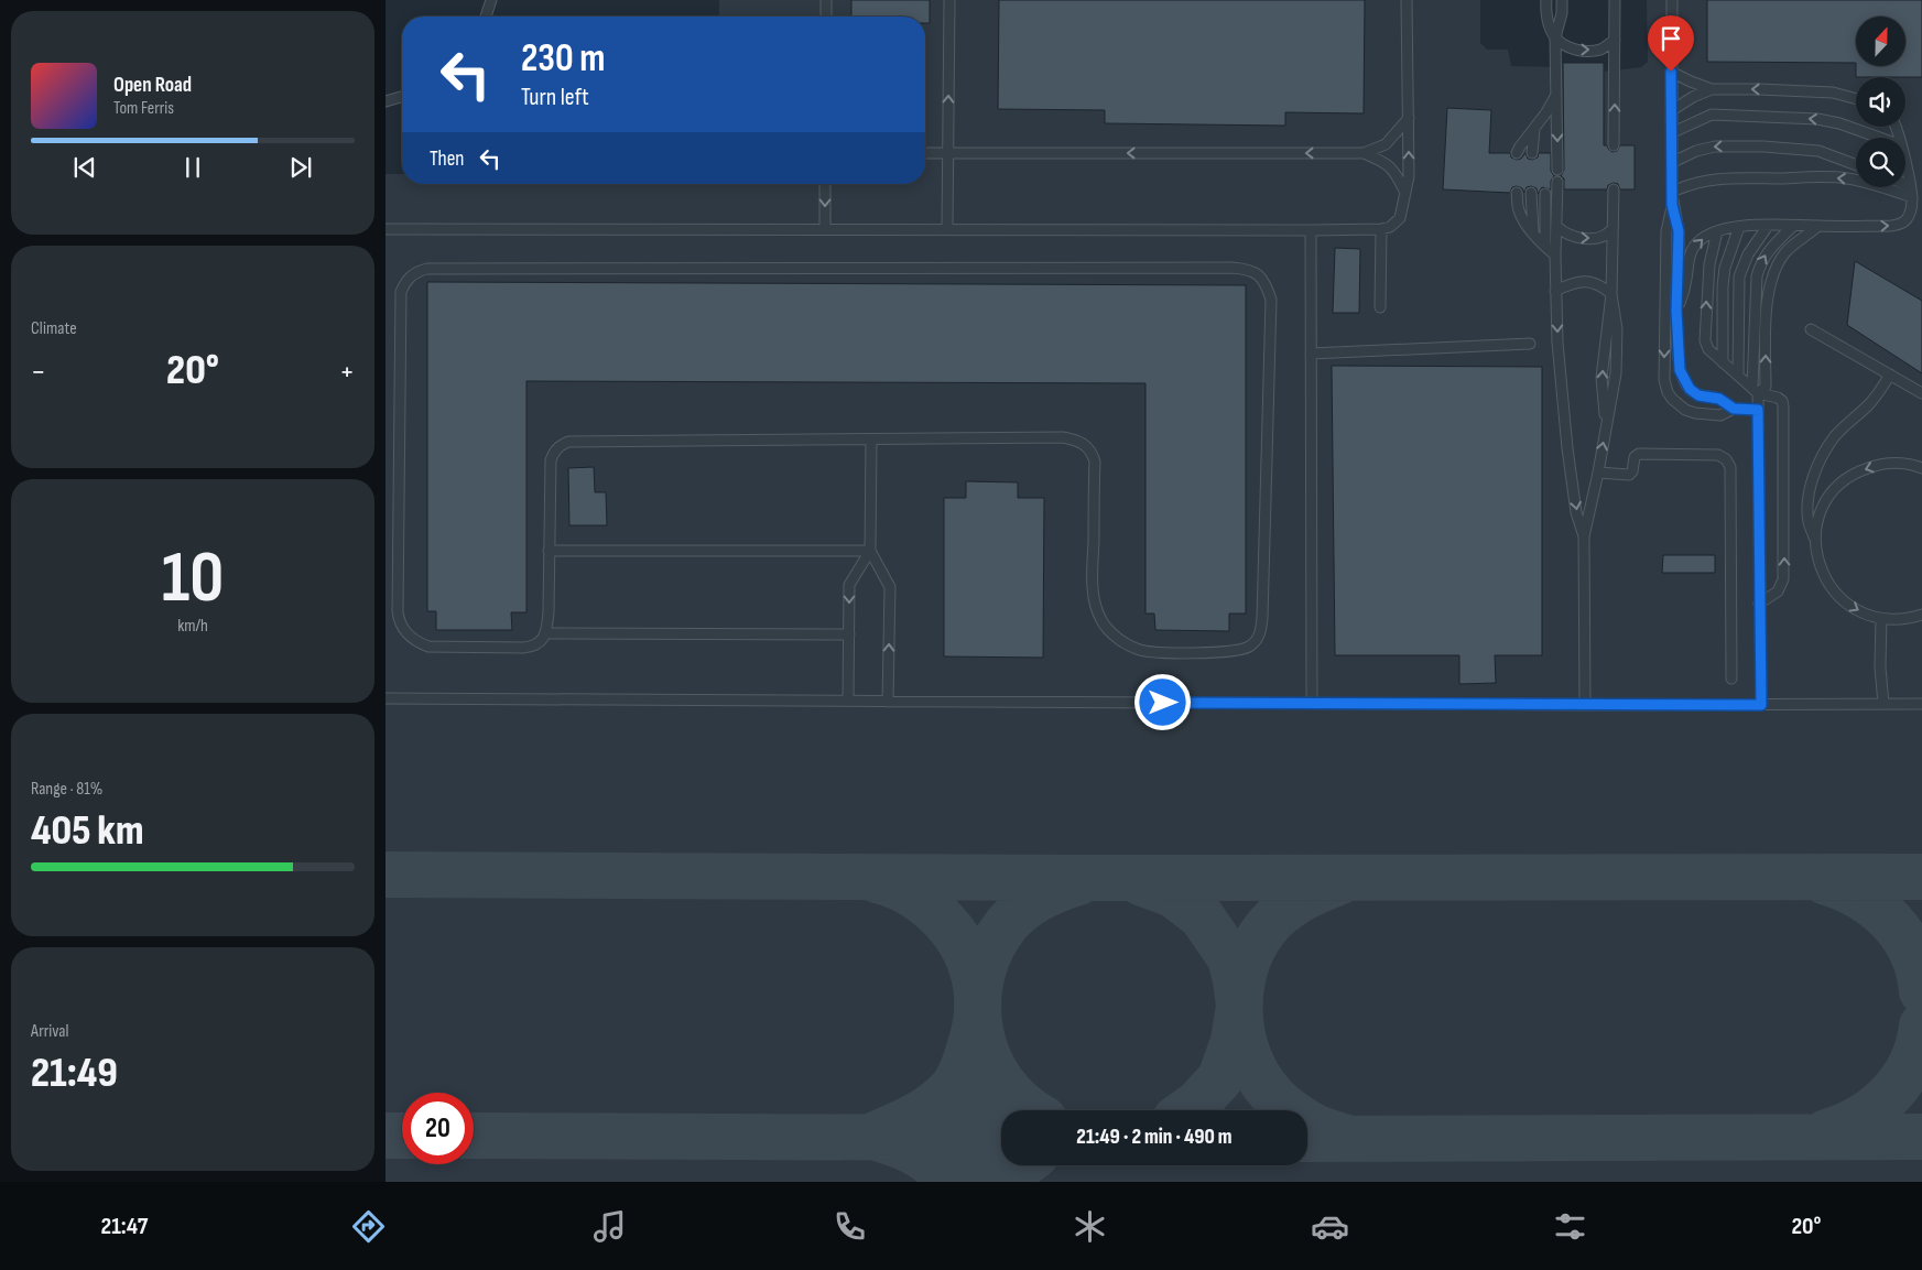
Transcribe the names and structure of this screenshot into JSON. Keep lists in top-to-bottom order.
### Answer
{
  "north": "top",
  "page": {
    "turn": ["230 m", "Turn left"],
    "song": ["Open Road", "Tom Ferris"],
    "then": "Then",
    "tile": [
      "Climate",
      ["10", "km/h"],
      ["Range · 81%", "405 km"],
      ["Arrival", "21:49"]
    ],
    "heat": ["−", "20°", "+"],
    "limit": "20",
    "trip": "21:49 · 2 min · 490 m",
    "tabs": ["21:47", "20°"]
  }
}
